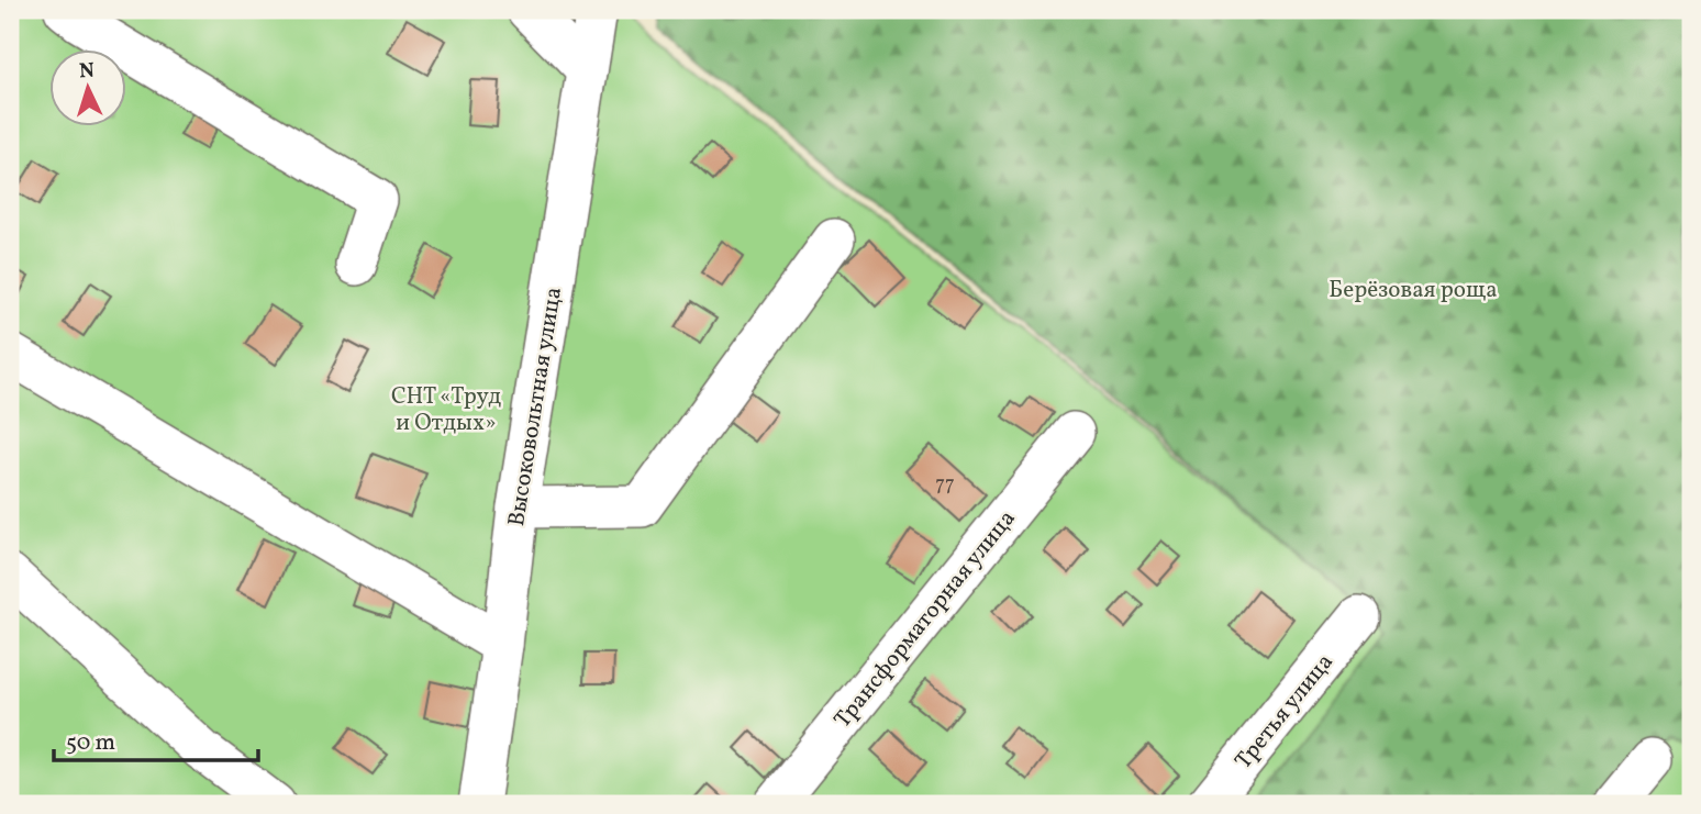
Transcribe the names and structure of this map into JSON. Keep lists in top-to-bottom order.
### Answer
{
  "streets": {
    "street": ["Высоковольтная улица", "Трансформаторная улица", "Третья улица"]
  },
  "parks": ["Берёзовая роща", "СНТ «Труд и Отдых»"],
  "house_numbers": ["77"],
  "scale_bar": "50 m",
  "north": "top"
}
